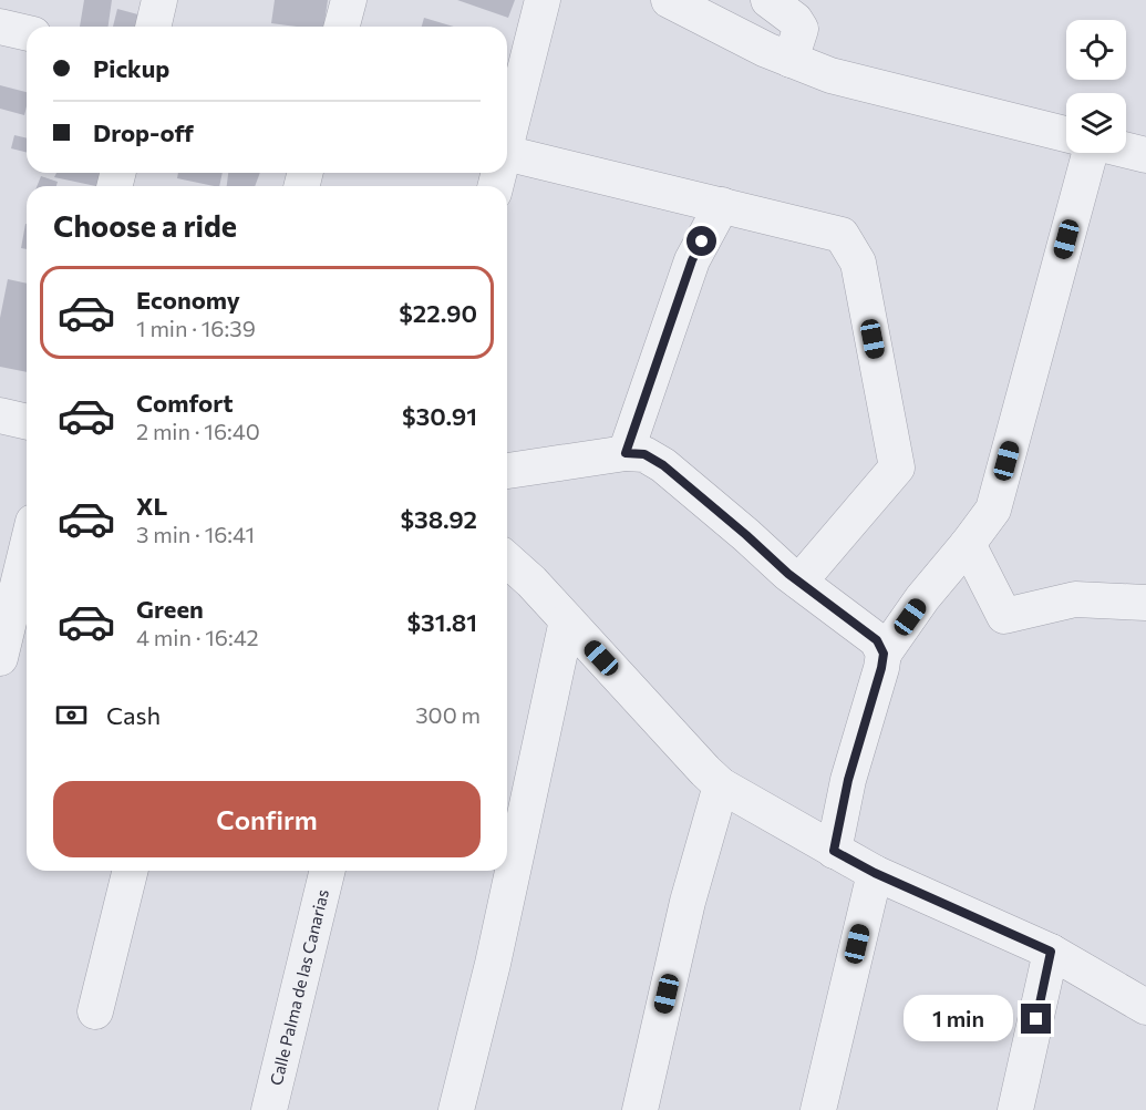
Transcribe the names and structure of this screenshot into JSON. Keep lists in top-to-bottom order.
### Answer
{
  "streets": {
    "street": ["Calle Palma de las Canarias"]
  },
  "page": {
    "banner": ["Pickup", "Drop-off"],
    "heading": "Choose a ride",
    "list": [
      {
        "name": "Economy",
        "note": "1 min · 16:39",
        "value": "$22.90"
      },
      {
        "name": "Comfort",
        "note": "2 min · 16:40",
        "value": "$30.91"
      },
      {
        "name": "XL",
        "note": "3 min · 16:41",
        "value": "$38.92"
      },
      {
        "name": "Green",
        "note": "4 min · 16:42",
        "value": "$31.81"
      }
    ],
    "pay": ["Cash", "300 m"],
    "buttons": "Confirm",
    "bubble": "1 min"
  }
}
